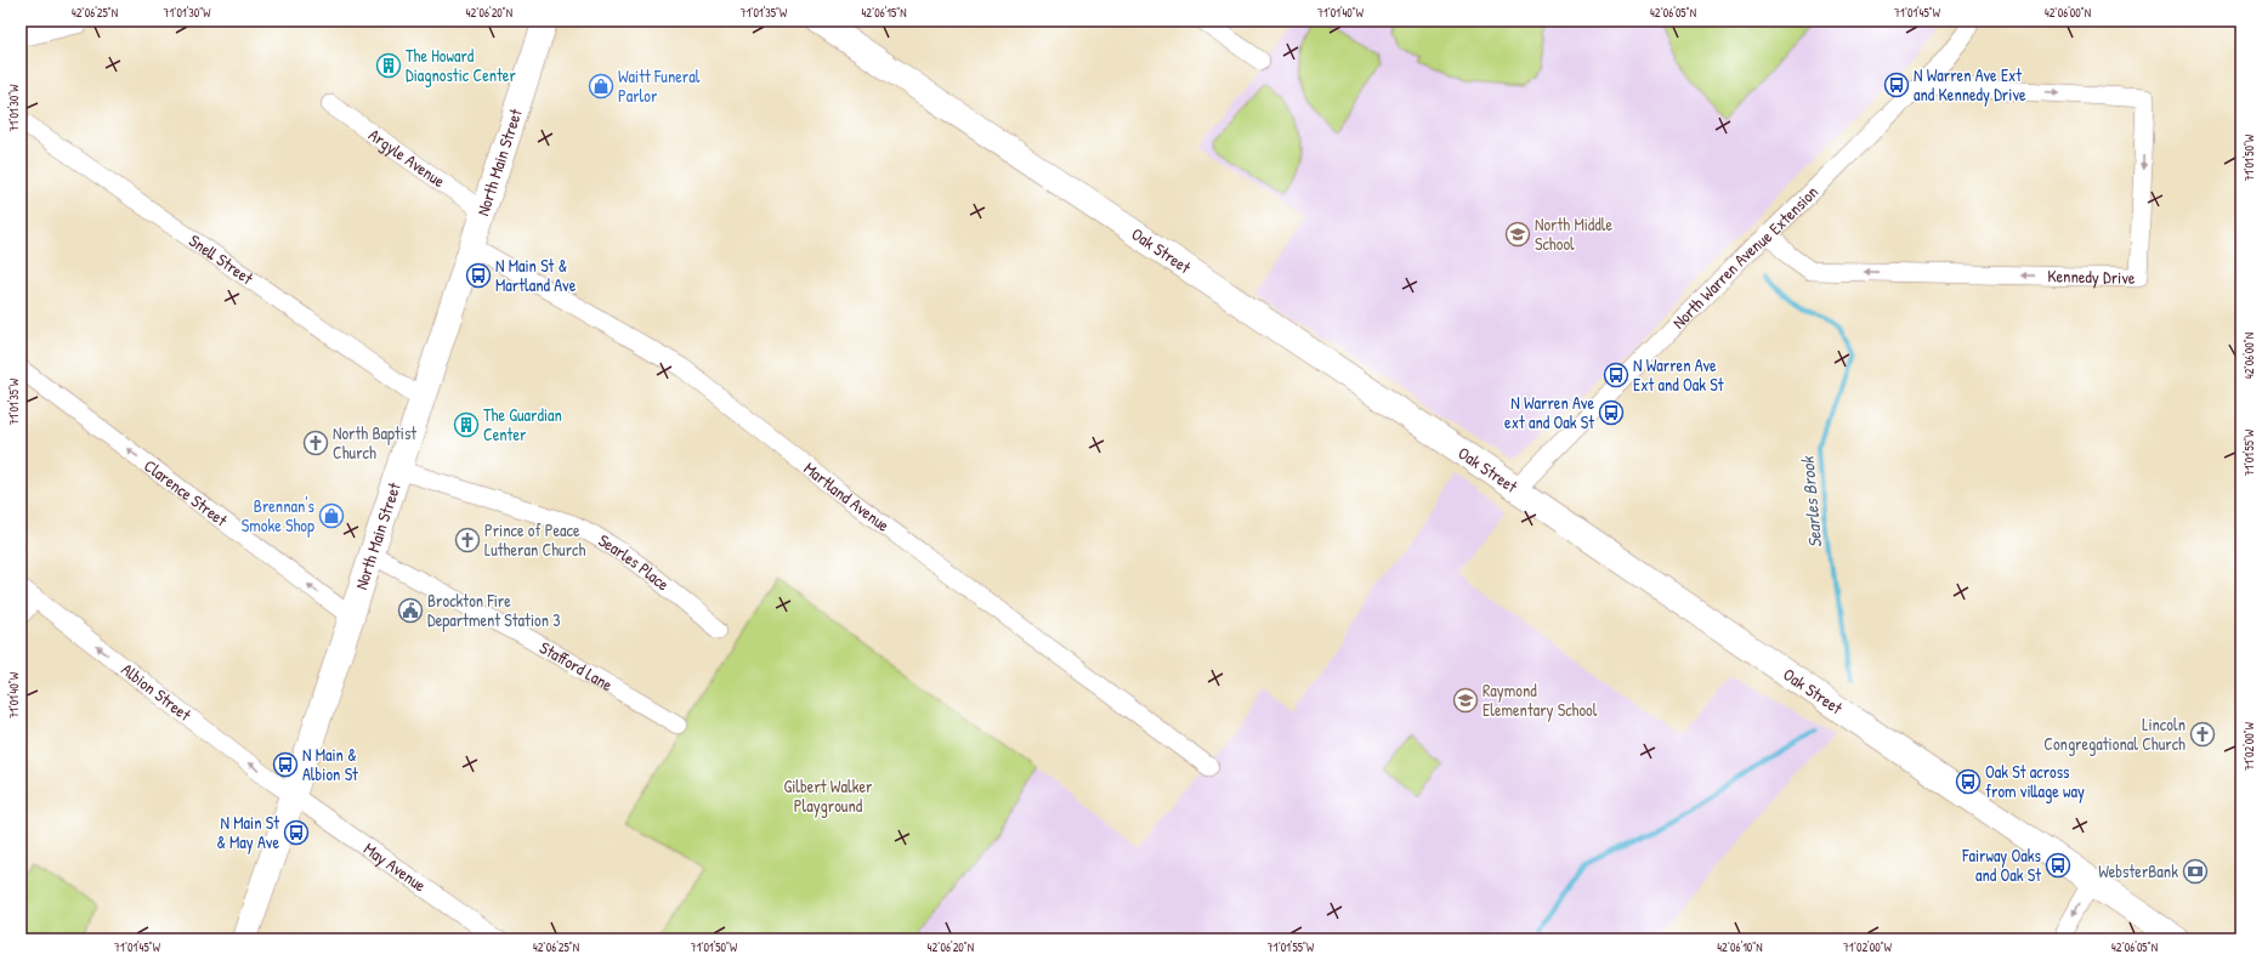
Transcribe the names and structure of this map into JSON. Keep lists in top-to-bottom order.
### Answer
{
  "streets": {
    "main road": ["North Main Street", "Oak Street"],
    "street": [
      "Argyle Avenue",
      "North Warren Avenue Extension",
      "Snell Street",
      "Kennedy Drive",
      "Clarence Street",
      "Martland Avenue",
      "Searles Place",
      "Stafford Lane",
      "Albion Street",
      "May Avenue"
    ]
  },
  "crossings": [
    ["Argyle Avenue", "North Main Street"],
    ["North Main Street", "Snell Street"],
    ["North Main Street", "Clarence Street"],
    ["North Main Street", "Martland Avenue"],
    ["North Main Street", "Searles Place"],
    ["North Main Street", "Stafford Lane"],
    ["North Main Street", "Albion Street"],
    ["North Main Street", "May Avenue"],
    ["Oak Street", "North Warren Avenue Extension"],
    ["North Warren Avenue Extension", "Kennedy Drive"],
    ["Albion Street", "May Avenue"]
  ],
  "one_way": ["Clarence Street", "Albion Street"],
  "water": ["Searles Brook"],
  "parks": ["Gilbert Walker Playground"],
  "places": {
    "building": ["The Howard Diagnostic Center", "The Guardian Center"],
    "bus stop": [
      "N Warren Ave Ext and Kennedy Drive",
      "N Main St & Martland Ave",
      "N Warren Ave Ext and Oak St",
      "N Warren Ave ext and Oak St",
      "N Main & Albion St",
      "Oak St across from village way",
      "N Main St & May Ave",
      "Fairway Oaks and Oak St"
    ],
    "shop": ["Waitt Funeral Parlor", "Brennan's Smoke Shop"],
    "school or university": ["North Middle School", "Raymond Elementary School"],
    "church": ["North Baptist Church", "Prince of Peace Lutheran Church", "Lincoln Congregational Church"],
    "public building": ["Brockton Fire Department Station 3"],
    "bank": ["WebsterBank"]
  },
  "coordinates": [
    "42°06'25\"N",
    "71°01'30\"W",
    "42°06'20\"N",
    "71°01'35\"W",
    "42°06'15\"N",
    "71°01'40\"W",
    "42°06'05\"N",
    "71°01'45\"W",
    "42°06'00\"N",
    "71°01'50\"W",
    "71°01'55\"W",
    "71°02'00\"W",
    "42°06'10\"N"
  ]
}
